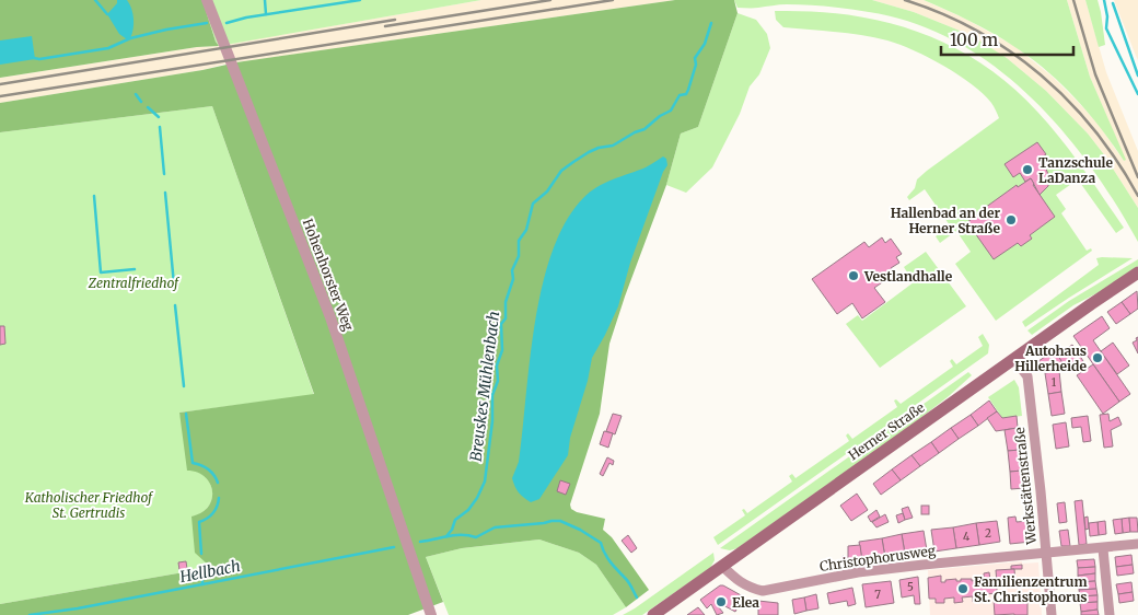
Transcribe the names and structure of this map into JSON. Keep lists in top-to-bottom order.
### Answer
{
  "streets": {
    "main road": ["Herner Straße"],
    "street": ["Hohenhorster Weg", "Werkstättenstraße", "Christophorusweg"]
  },
  "crossings": [
    ["Herner Straße", "Werkstättenstraße"],
    ["Herner Straße", "Christophorusweg"],
    ["Werkstättenstraße", "Christophorusweg"]
  ],
  "water": ["Breuskes Mühlenbach", "Hellbach"],
  "parks": ["Zentralfriedhof", "Katholischer Friedhof St. Gertrudis"],
  "places": [
    "Tanzschule LaDanza",
    "Hallenbad an der Herner Straße",
    "Vestlandhalle",
    "Autohaus Hillerheide",
    "Familienzentrum St. Christophorus",
    "Elea"
  ],
  "house_numbers": [
    "1",
    "2",
    "4",
    "5",
    "7"
  ],
  "scale_bar": "100 m"
}
